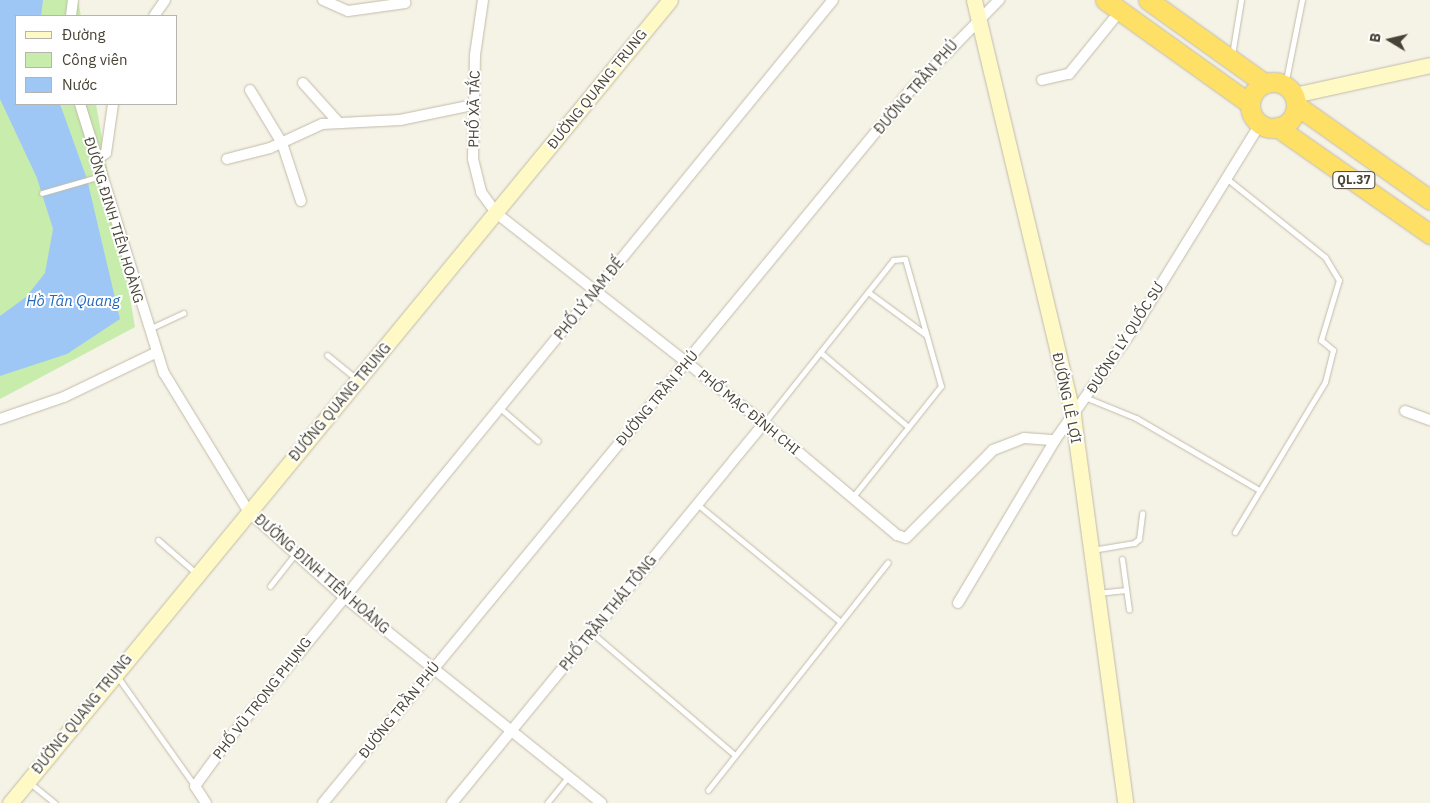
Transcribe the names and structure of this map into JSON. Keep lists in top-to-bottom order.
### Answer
{
  "streets": {
    "highway": ["QL.37"],
    "main road": ["ĐƯỜNG QUANG TRUNG", "ĐƯỜNG LÊ LỢI"],
    "street": [
      "ĐƯỜNG TRẦN PHÚ",
      "PHỐ XÃ TẮC",
      "ĐƯỜNG ĐINH TIÊN HOÀNG",
      "PHỐ LÝ NAM ĐẾ",
      "ĐƯỜNG LÝ QUỐC SƯ",
      "PHỐ MẠC ĐĨNH CHI",
      "PHỐ TRẦN THÁI TÔNG",
      "PHỐ VŨ TRỌNG PHỤNG"
    ]
  },
  "crossings": [
    ["ĐƯỜNG TRẦN PHÚ", "ĐƯỜNG ĐINH TIÊN HOÀNG"],
    ["ĐƯỜNG TRẦN PHÚ", "ĐƯỜNG LÊ LỢI"],
    ["ĐƯỜNG TRẦN PHÚ", "PHỐ MẠC ĐĨNH CHI"],
    ["ĐƯỜNG QUANG TRUNG", "PHỐ XÃ TẮC"],
    ["ĐƯỜNG QUANG TRUNG", "ĐƯỜNG ĐINH TIÊN HOÀNG"],
    ["ĐƯỜNG QUANG TRUNG", "PHỐ MẠC ĐĨNH CHI"],
    ["PHỐ XÃ TẮC", "PHỐ MẠC ĐĨNH CHI"],
    ["QL.37", "ĐƯỜNG LÝ QUỐC SƯ"],
    ["ĐƯỜNG ĐINH TIÊN HOÀNG", "PHỐ LÝ NAM ĐẾ"],
    ["ĐƯỜNG ĐINH TIÊN HOÀNG", "PHỐ TRẦN THÁI TÔNG"],
    ["ĐƯỜNG ĐINH TIÊN HOÀNG", "PHỐ VŨ TRỌNG PHỤNG"],
    ["PHỐ LÝ NAM ĐẾ", "PHỐ MẠC ĐĨNH CHI"],
    ["PHỐ LÝ NAM ĐẾ", "PHỐ VŨ TRỌNG PHỤNG"],
    ["ĐƯỜNG LÝ QUỐC SƯ", "ĐƯỜNG LÊ LỢI"],
    ["ĐƯỜNG LÝ QUỐC SƯ", "PHỐ MẠC ĐĨNH CHI"],
    ["PHỐ MẠC ĐĨNH CHI", "PHỐ TRẦN THÁI TÔNG"]
  ],
  "water": ["Hồ Tân Quang"],
  "legend": ["Đường", "Công viên", "Nước"],
  "north": "left"
}
